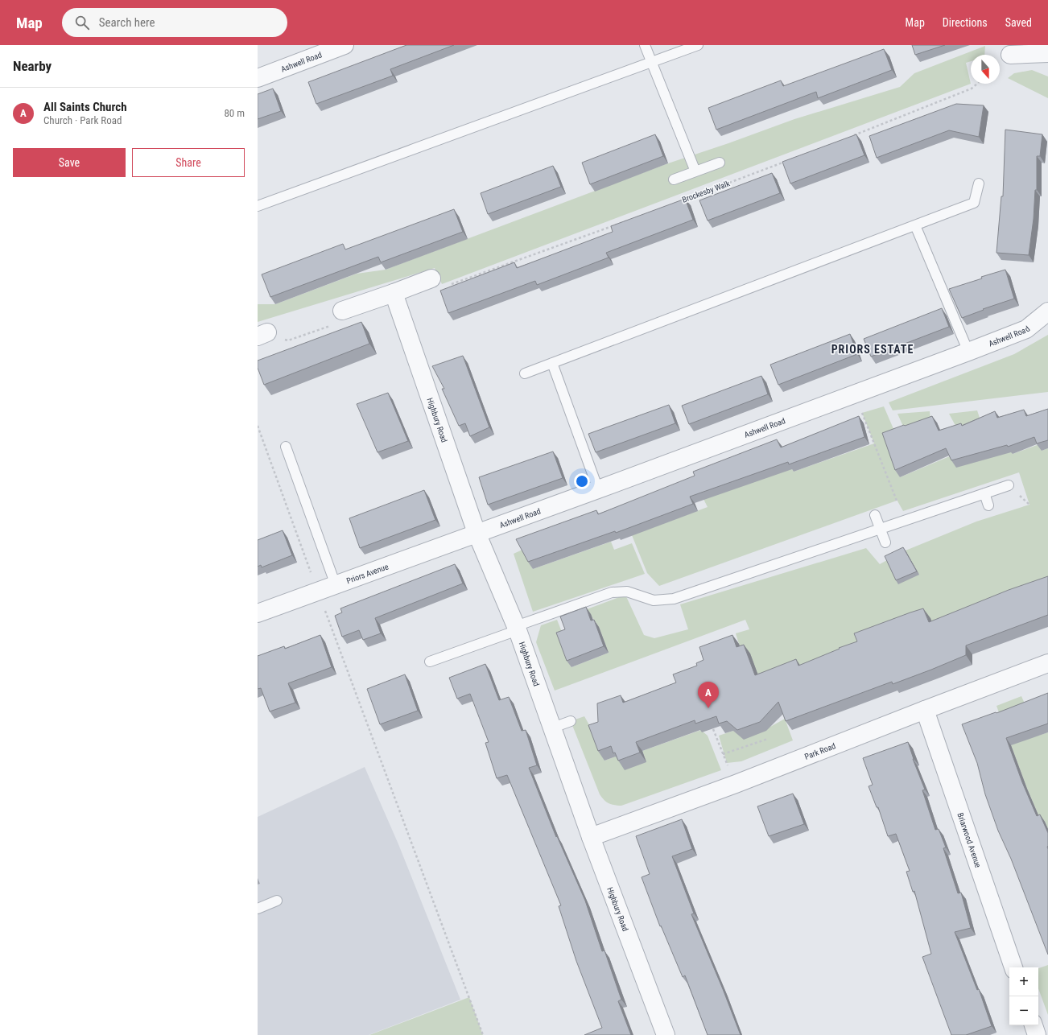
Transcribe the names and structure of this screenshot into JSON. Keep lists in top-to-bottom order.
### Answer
{
  "streets": {
    "street": [
      "Ashwell Road",
      "Highbury Road",
      "Priors Avenue",
      "Park Road",
      "Briarwood Avenue"
    ],
    "path": ["Brockesby Walk"]
  },
  "crossings": [
    ["Ashwell Road", "Highbury Road"],
    ["Ashwell Road", "Priors Avenue"],
    ["Highbury Road", "Priors Avenue"],
    ["Highbury Road", "Park Road"],
    ["Park Road", "Briarwood Avenue"]
  ],
  "districts": ["PRIORS ESTATE"],
  "north": "bottom",
  "page": {
    "header": "Map",
    "search": "Search here",
    "nav": ["Map", "Directions", "Saved"],
    "heading": "Nearby",
    "list": [
      {
        "mark": "A",
        "name": "All Saints Church",
        "note": "Church · Park Road",
        "value": "80 m"
      }
    ],
    "buttons": ["Save", "Share"],
    "pins": "A",
    "map_buttons": ["+", "−"]
  }
}
